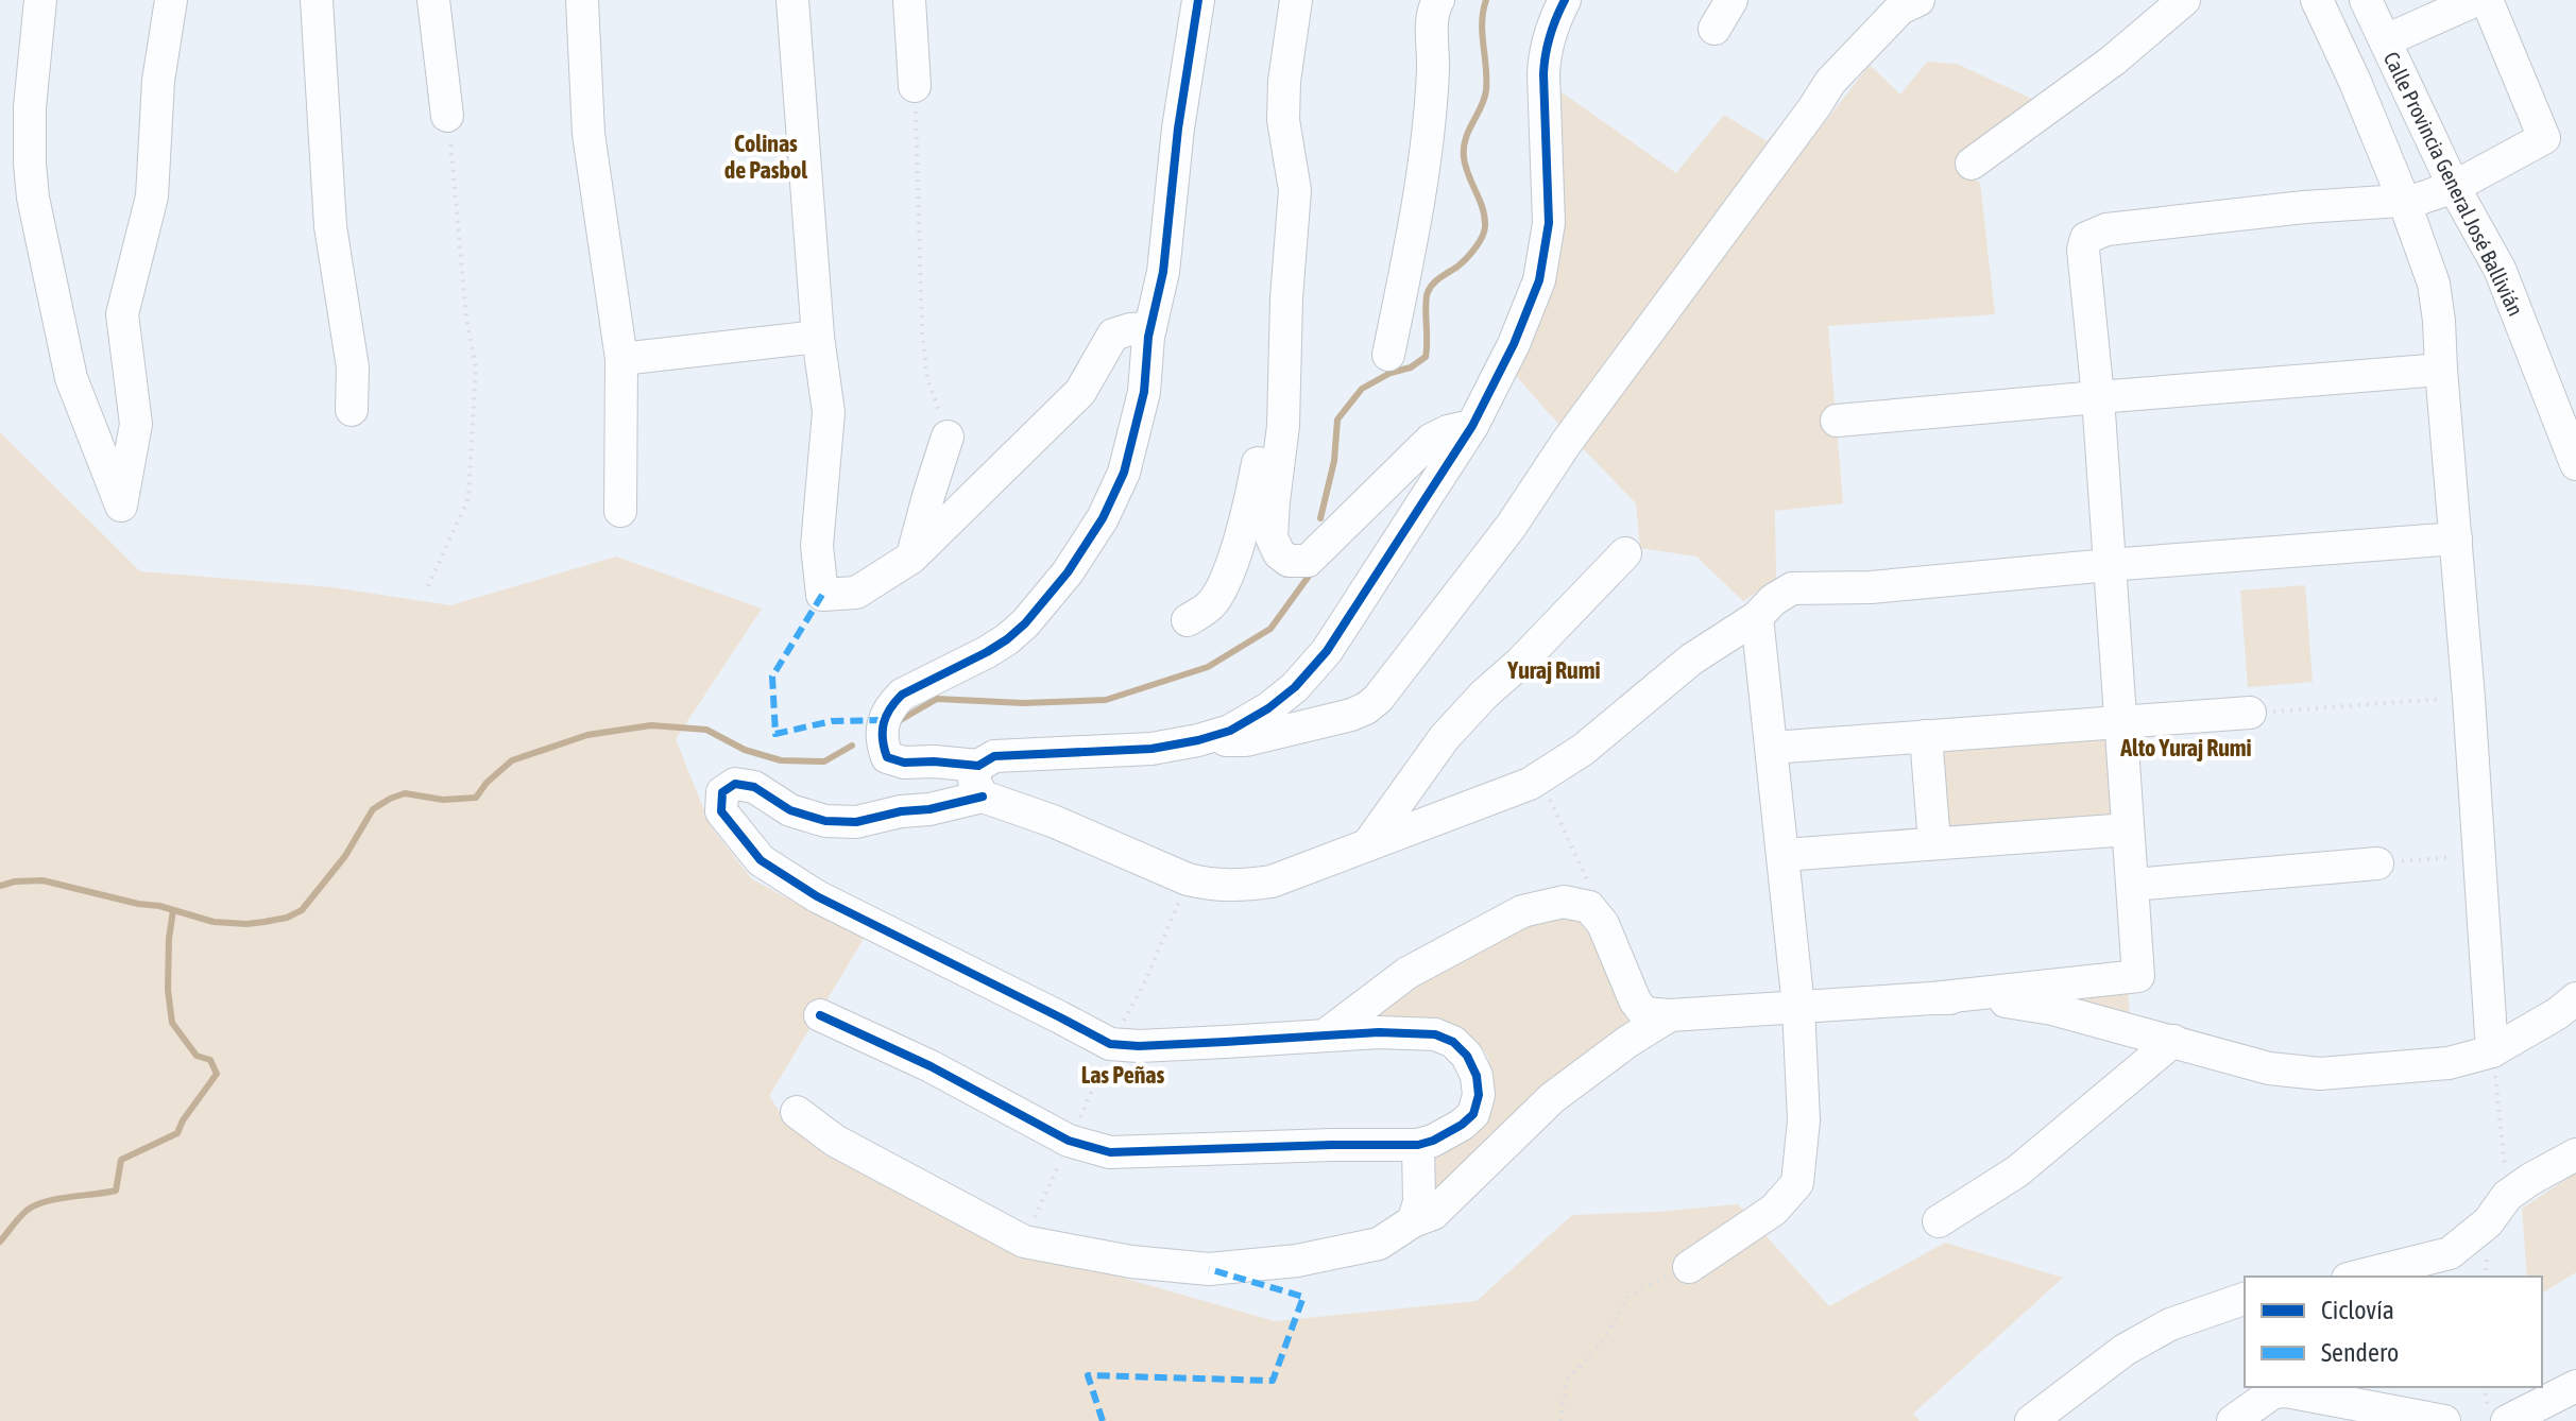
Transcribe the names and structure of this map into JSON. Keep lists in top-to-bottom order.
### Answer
{
  "streets": {
    "street": ["Calle Provincia General José Ballivián"]
  },
  "districts": [
    "Colinas de Pasbol",
    "Yuraj Rumi",
    "Alto Yuraj Rumi",
    "Las Peñas"
  ],
  "legend": ["Ciclovía", "Sendero"]
}
